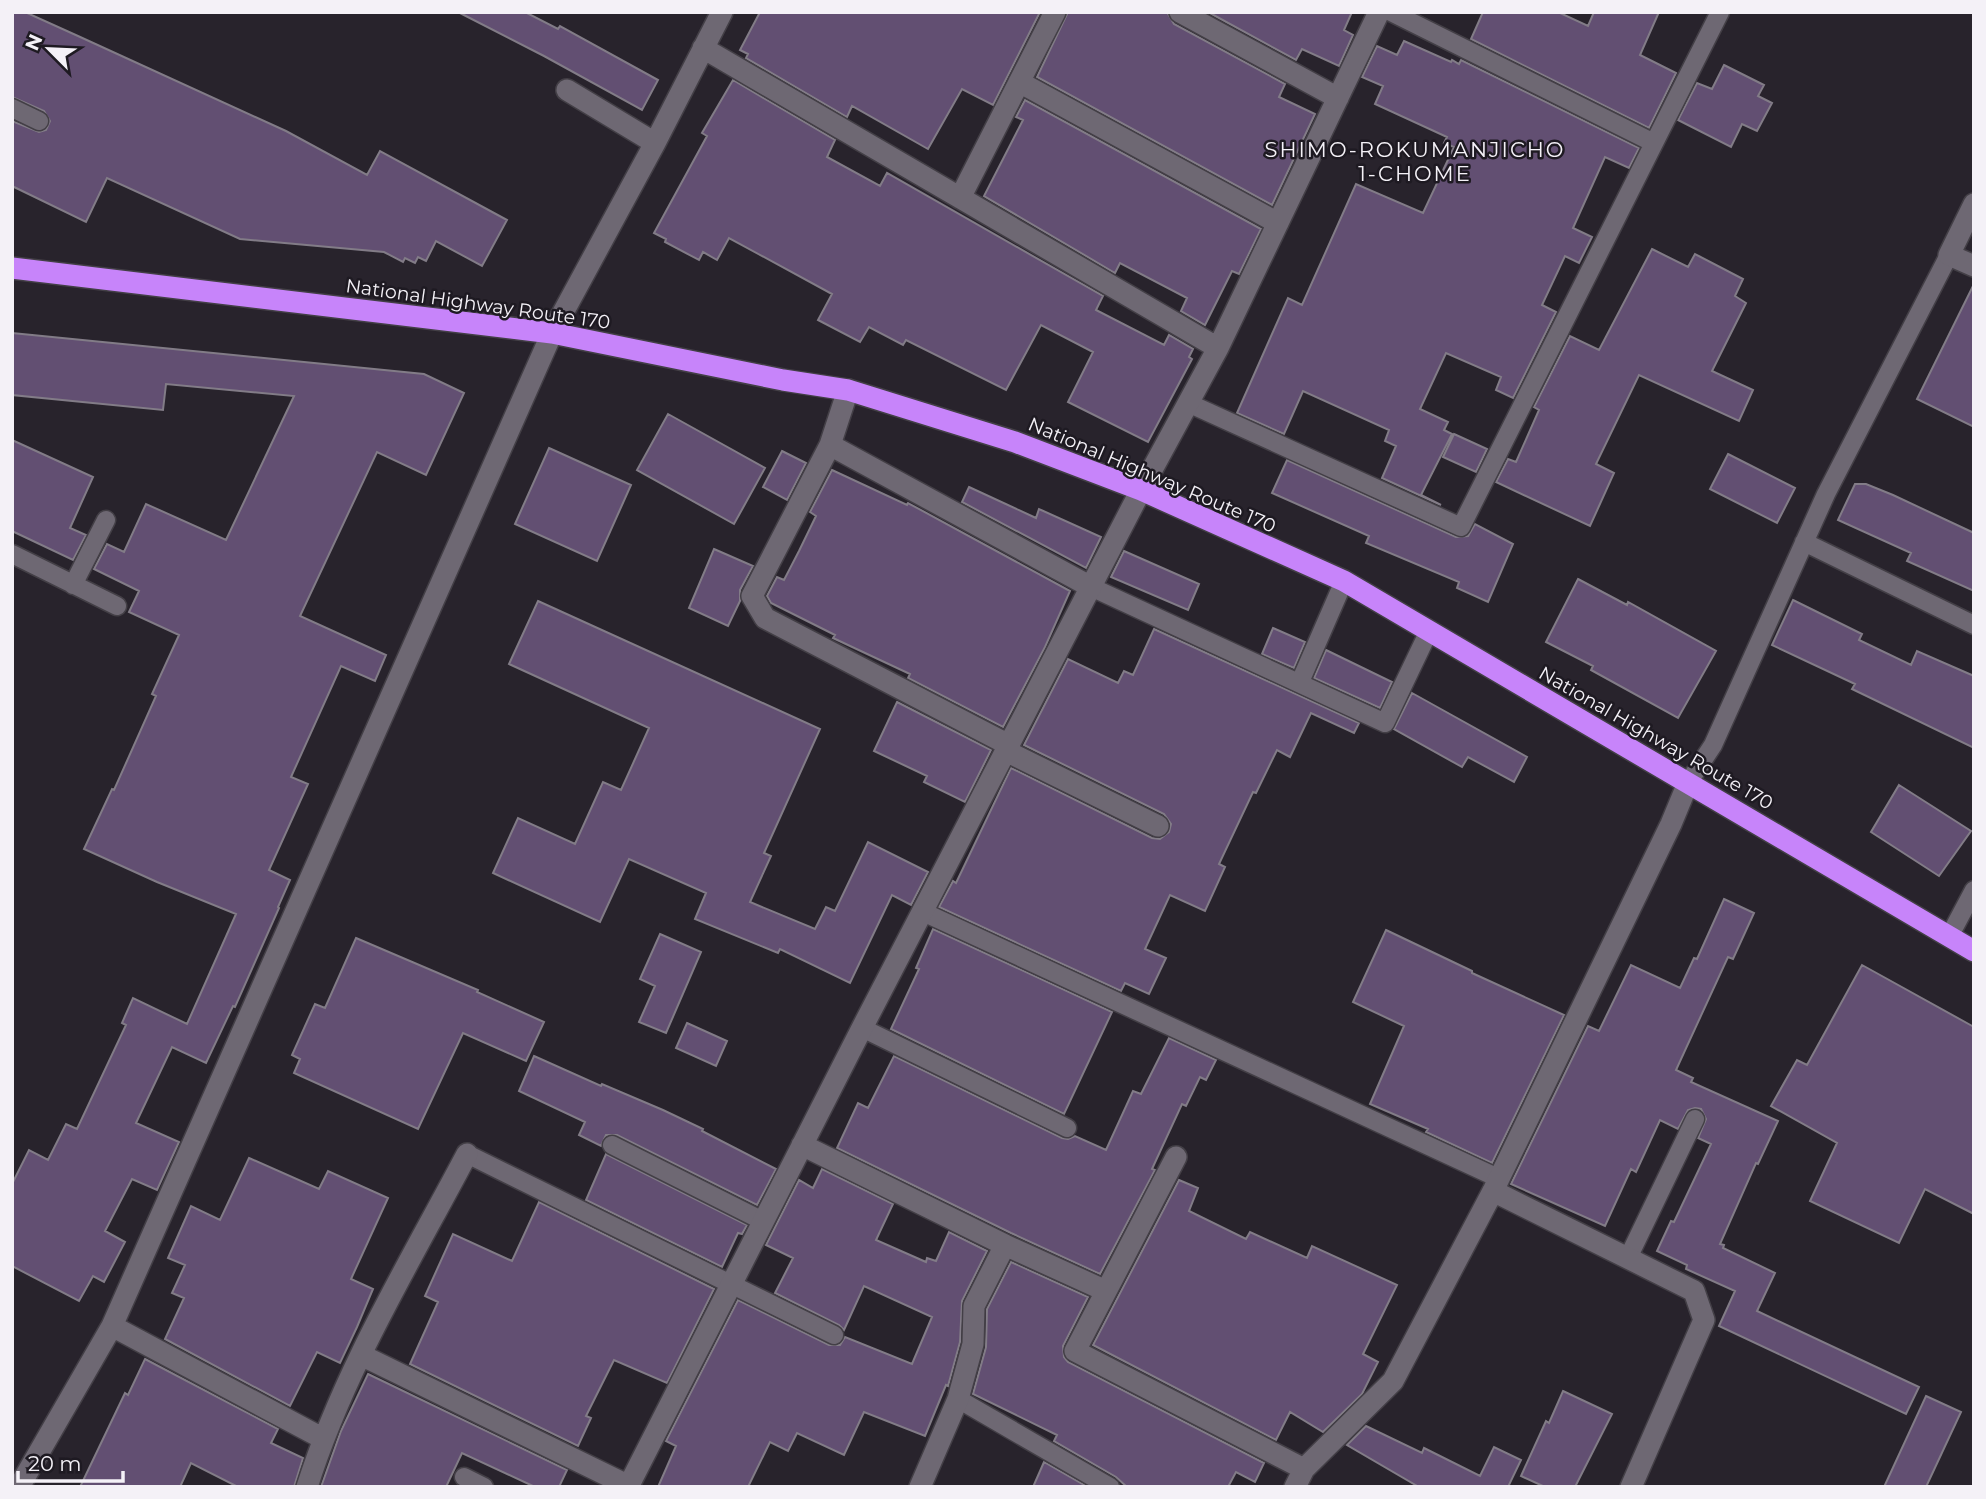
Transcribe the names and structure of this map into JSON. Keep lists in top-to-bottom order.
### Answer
{
  "streets": {
    "highway": ["National Highway Route 170"]
  },
  "districts": ["SHIMO-ROKUMANJICHO 1-CHOME"],
  "scale_bar": "20 m",
  "north": "top left"
}
